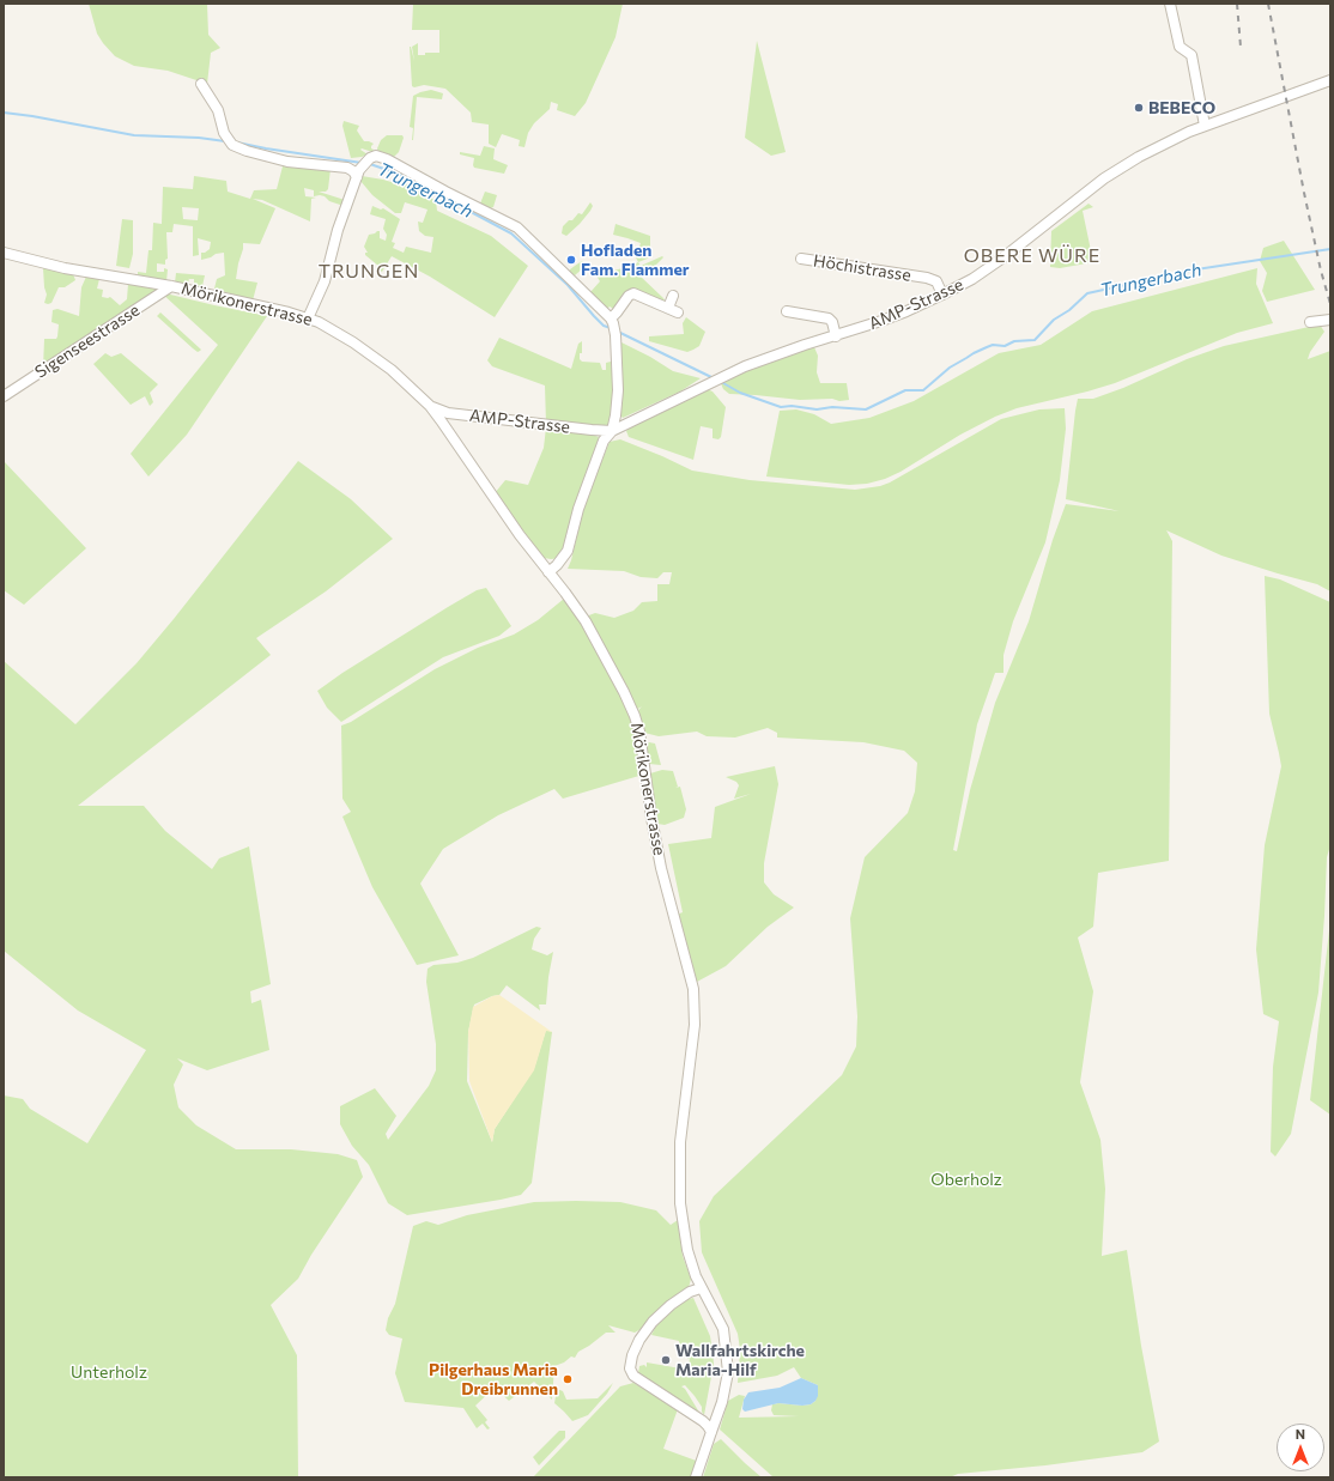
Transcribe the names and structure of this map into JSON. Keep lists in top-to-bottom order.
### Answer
{
  "streets": {
    "street": [
      "Höchistrasse",
      "Mörikonerstrasse",
      "AMP-Strasse",
      "Sigenseestrasse"
    ]
  },
  "crossings": [
    ["Höchistrasse", "AMP-Strasse"],
    ["Mörikonerstrasse", "AMP-Strasse"],
    ["Mörikonerstrasse", "Sigenseestrasse"]
  ],
  "districts": ["OBERE WÜRE", "TRUNGEN"],
  "water": ["Trungerbach"],
  "parks": ["Oberholz", "Unterholz"],
  "places": [
    "BEBECO",
    "Hofladen Fam. Flammer",
    "Wallfahrtskirche Maria-Hilf",
    "Pilgerhaus Maria Dreibrunnen"
  ],
  "north": "top"
}
